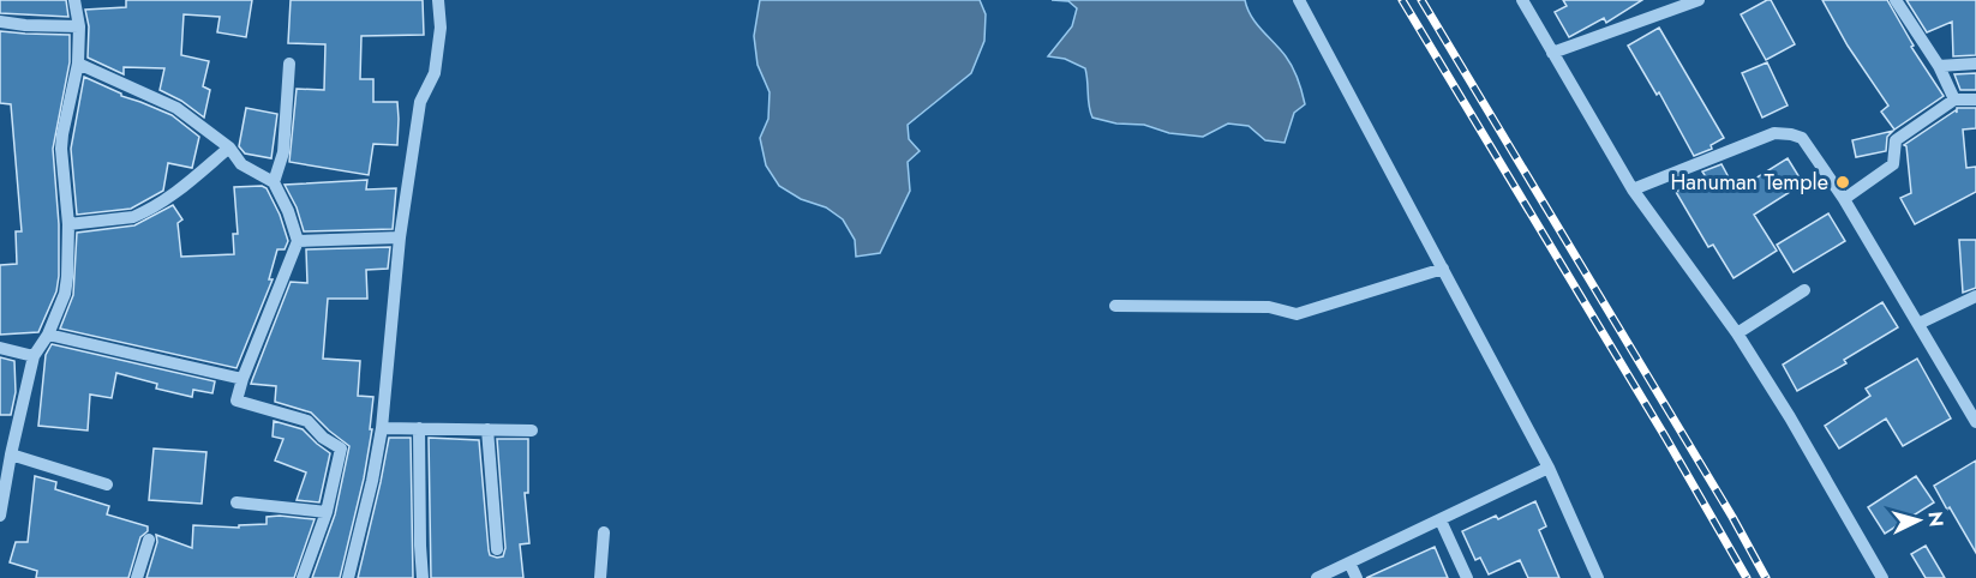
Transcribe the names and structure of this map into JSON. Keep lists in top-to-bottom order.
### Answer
{
  "places": ["Hanuman Temple"],
  "north": "right"
}
